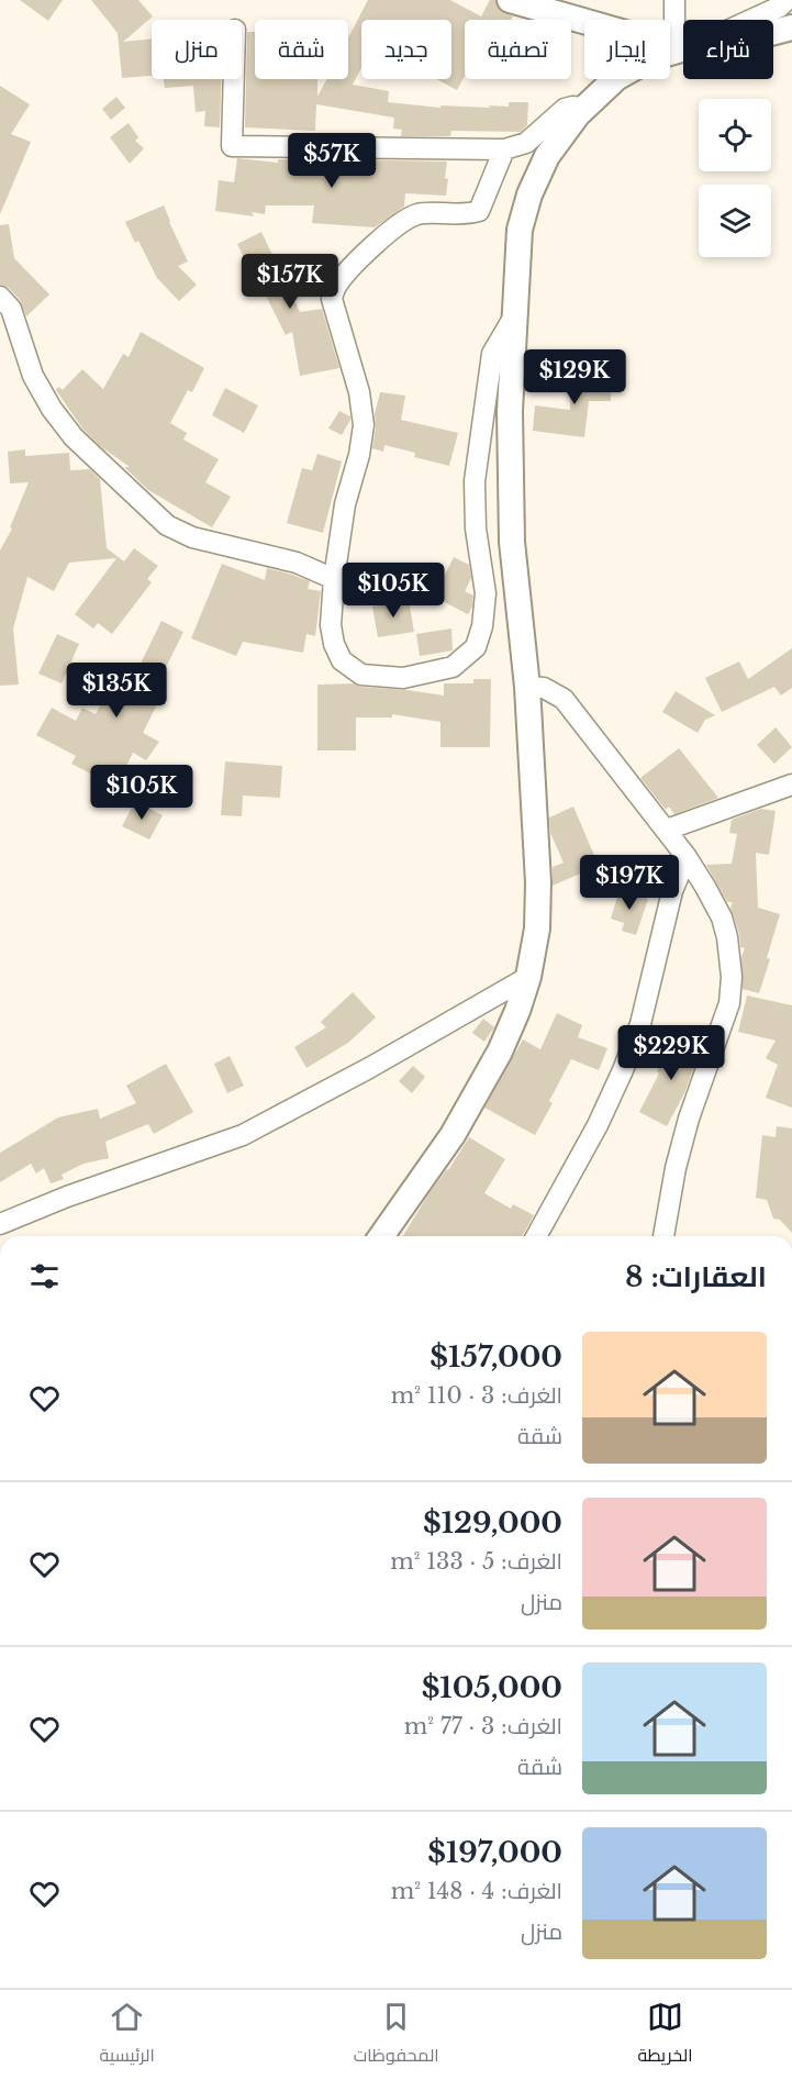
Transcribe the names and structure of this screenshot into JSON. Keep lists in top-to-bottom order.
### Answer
{
  "page": {
    "chip": [
      "شراء",
      "إيجار",
      "تصفية",
      "جديد",
      "شقة",
      "منزل"
    ],
    "price": [
      "$57K",
      "$157K",
      "$129K",
      "$105K",
      "$135K",
      "$105K",
      "$197K",
      "$229K"
    ],
    "heading": "العقارات: 8",
    "list": [
      {
        "name": "$157,000",
        "note": "الغرف: 3 · 110 m² · شقة"
      },
      {
        "name": "$129,000",
        "note": "الغرف: 5 · 133 m² · منزل"
      },
      {
        "name": "$105,000",
        "note": "الغرف: 3 · 77 m² · شقة"
      },
      {
        "name": "$197,000",
        "note": "الغرف: 4 · 148 m² · منزل"
      }
    ],
    "tabs": ["الخريطة", "المحفوظات", "الرئيسية"]
  }
}
